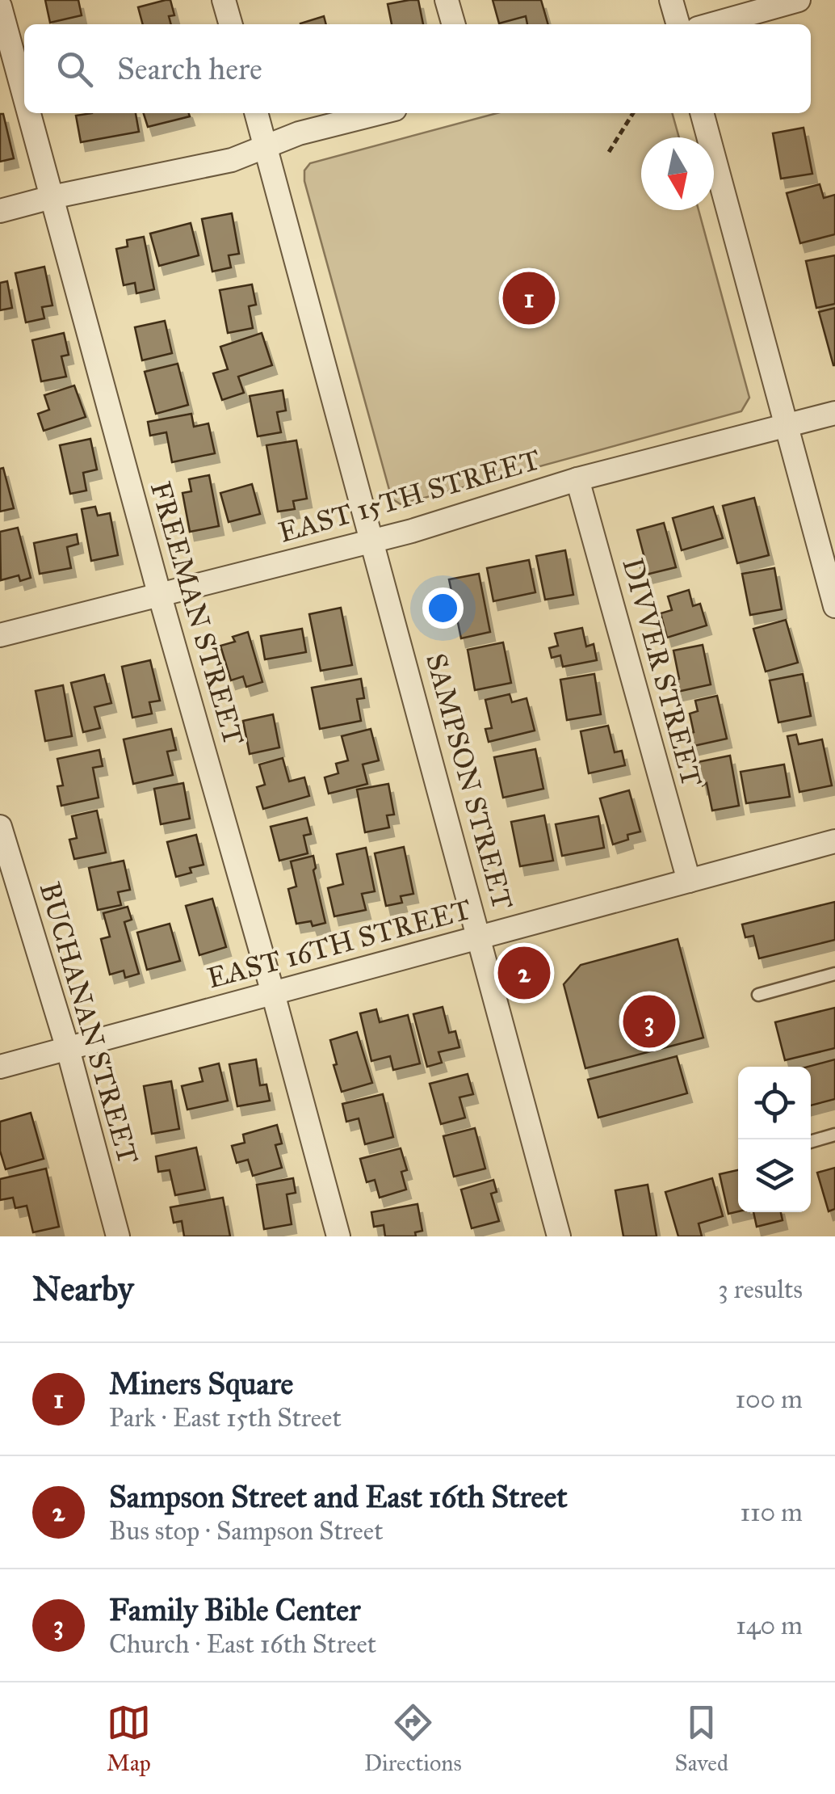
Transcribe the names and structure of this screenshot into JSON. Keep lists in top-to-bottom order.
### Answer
{
  "streets": {
    "street": [
      "EAST 15TH STREET",
      "FREEMAN STREET",
      "DIVVER STREET",
      "SAMPSON STREET",
      "EAST 16TH STREET",
      "BUCHANAN STREET"
    ]
  },
  "crossings": [
    ["EAST 15TH STREET", "FREEMAN STREET"],
    ["EAST 15TH STREET", "DIVVER STREET"],
    ["EAST 15TH STREET", "SAMPSON STREET"],
    ["FREEMAN STREET", "EAST 16TH STREET"],
    ["DIVVER STREET", "EAST 16TH STREET"],
    ["SAMPSON STREET", "EAST 16TH STREET"],
    ["EAST 16TH STREET", "BUCHANAN STREET"]
  ],
  "north": "bottom",
  "page": {
    "search": "Search here",
    "pins": ["1", "2", "3"],
    "heading": ["Nearby", "3 results"],
    "list": [
      {
        "mark": "1",
        "name": "Miners Square",
        "note": "Park · East 15th Street",
        "value": "100 m"
      },
      {
        "mark": "2",
        "name": "Sampson Street and East 16th Street",
        "note": "Bus stop · Sampson Street",
        "value": "110 m"
      },
      {
        "mark": "3",
        "name": "Family Bible Center",
        "note": "Church · East 16th Street",
        "value": "140 m"
      }
    ],
    "nav": ["Map", "Directions", "Saved"]
  }
}
